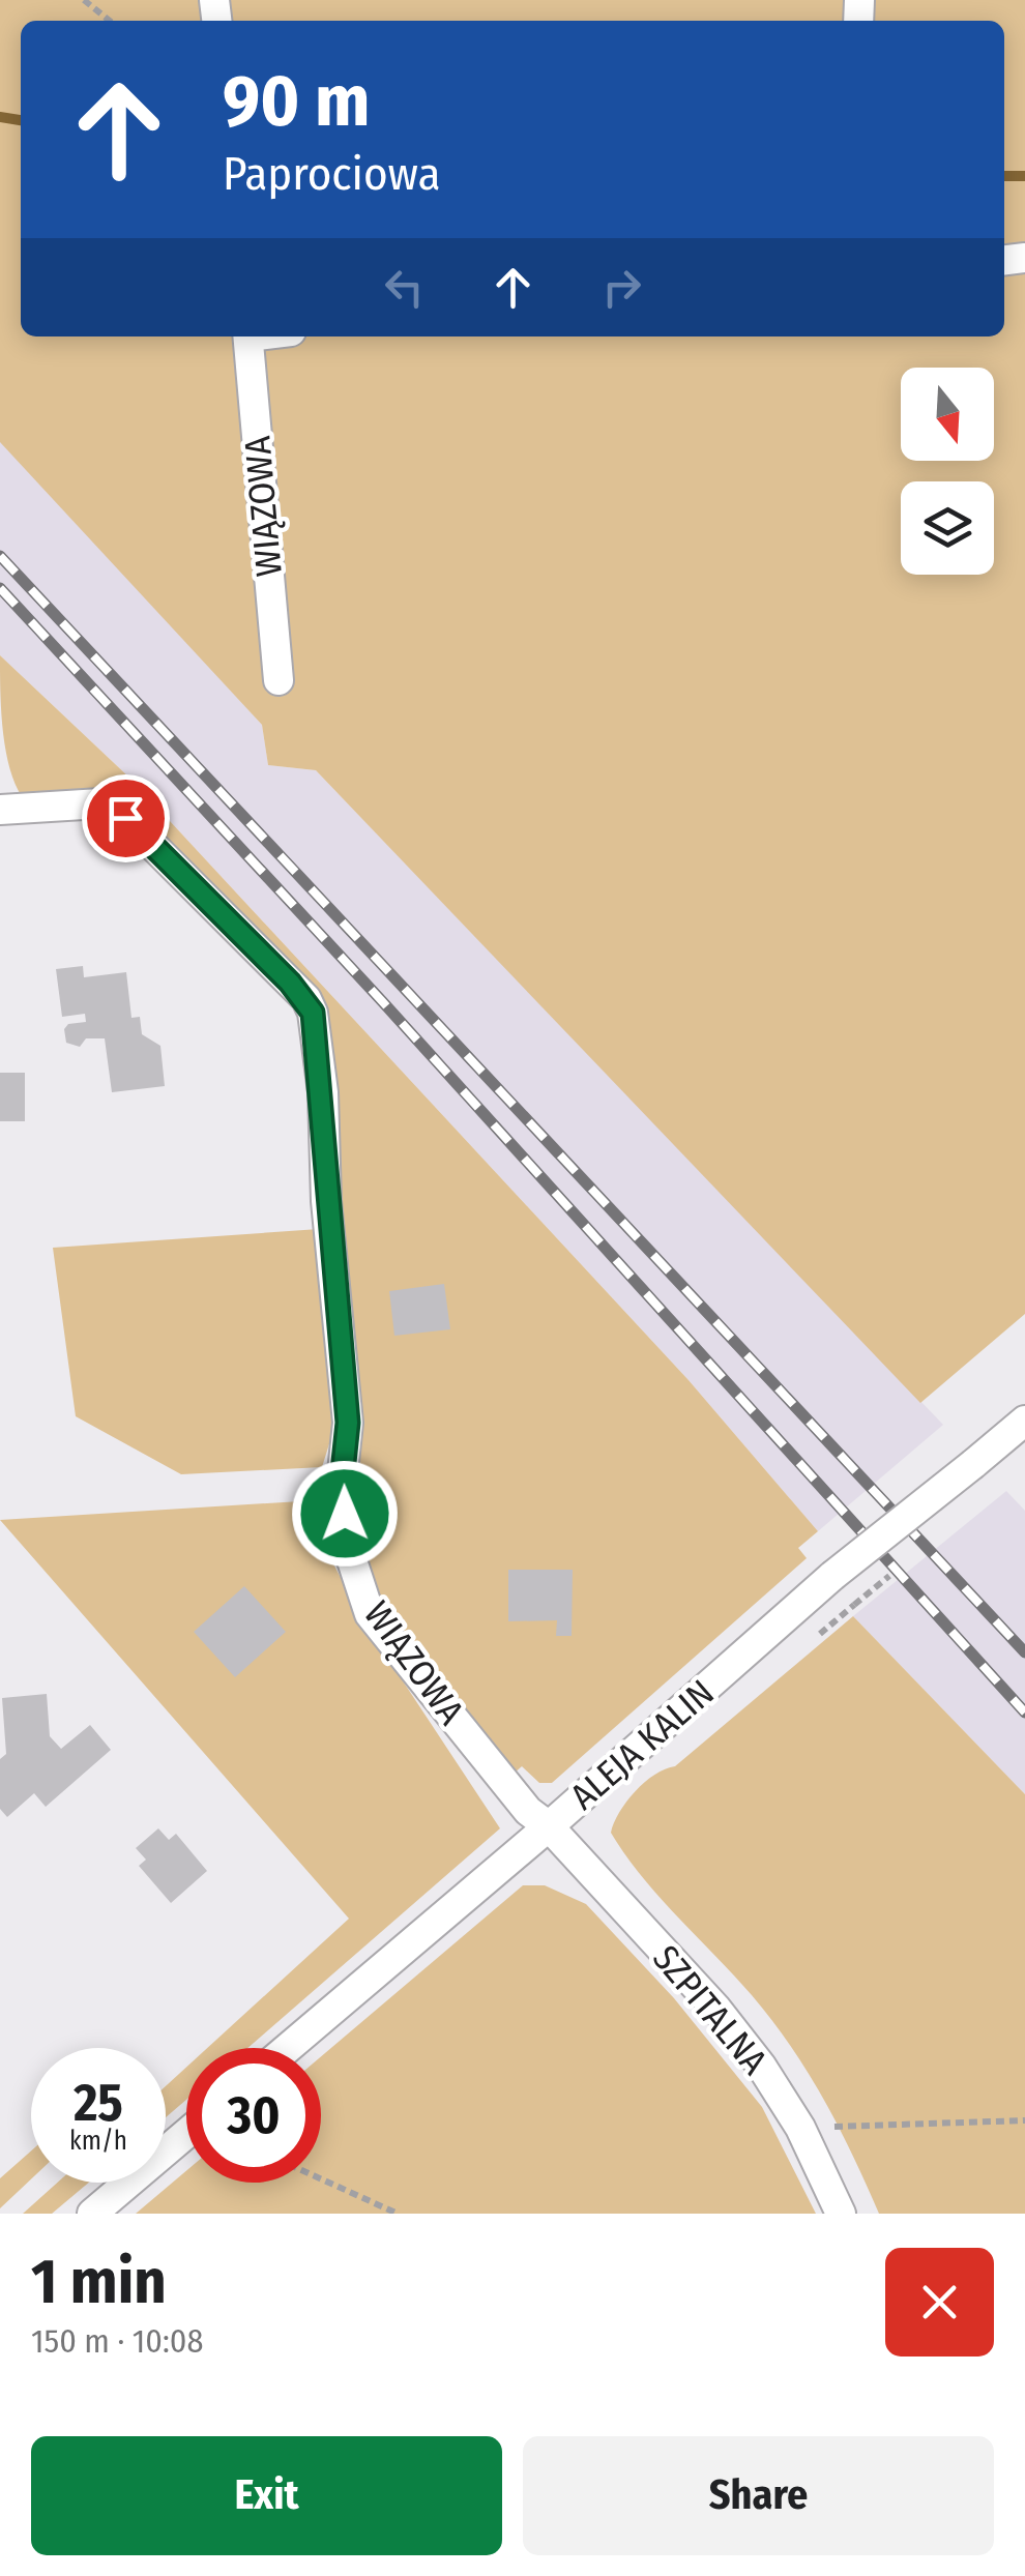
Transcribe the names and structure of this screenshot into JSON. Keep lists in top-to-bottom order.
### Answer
{
  "streets": {
    "street": ["WIĄZOWA", "ALEJA KALIN", "SZPITALNA"]
  },
  "crossings": [
    ["WIĄZOWA", "ALEJA KALIN"],
    ["WIĄZOWA", "SZPITALNA"],
    ["ALEJA KALIN", "SZPITALNA"]
  ],
  "north": "bottom",
  "page": {
    "turn": ["90 m", "Paprociowa"],
    "speed": "25 km/h",
    "limit": "30",
    "heading": ["1 min", "150 m · 10:08"],
    "buttons": ["Exit", "Share"]
  }
}
